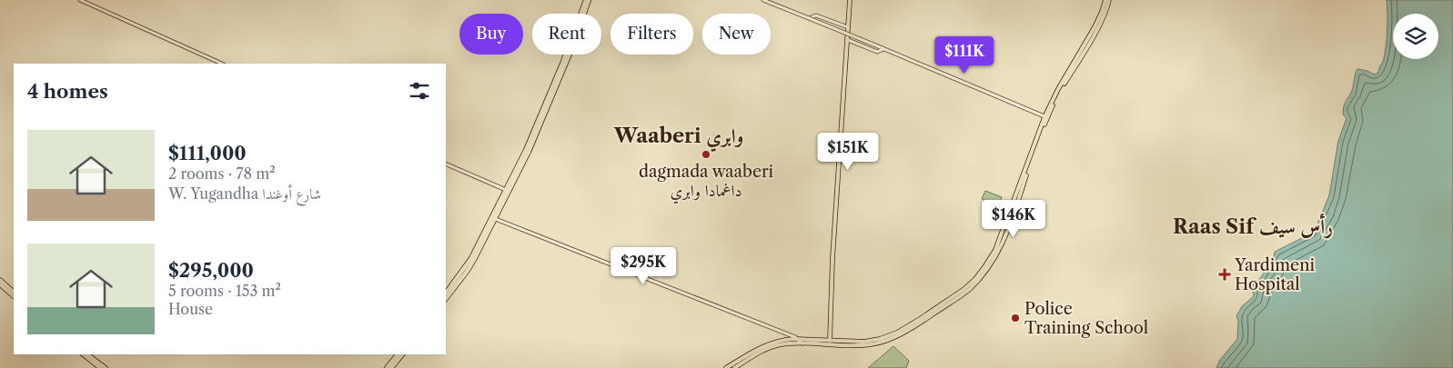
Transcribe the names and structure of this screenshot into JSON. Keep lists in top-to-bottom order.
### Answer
{
  "districts": ["Waaberi وابري", "Raas Sif رأس سيف"],
  "places": {
    "other": ["dagmada waaberi داغمادا وابري", "Police Training School"],
    "health": ["Yardimeni Hospital"]
  },
  "page": {
    "chip": [
      "Buy",
      "Rent",
      "Filters",
      "New"
    ],
    "price": [
      "$111K",
      "$151K",
      "$146K",
      "$295K"
    ],
    "heading": "4 homes",
    "list": [
      {
        "name": "$111,000",
        "note": "2 rooms · 78 m² · W. Yugandha شارع أوغندا"
      },
      {
        "name": "$295,000",
        "note": "5 rooms · 153 m² · House"
      }
    ]
  }
}
